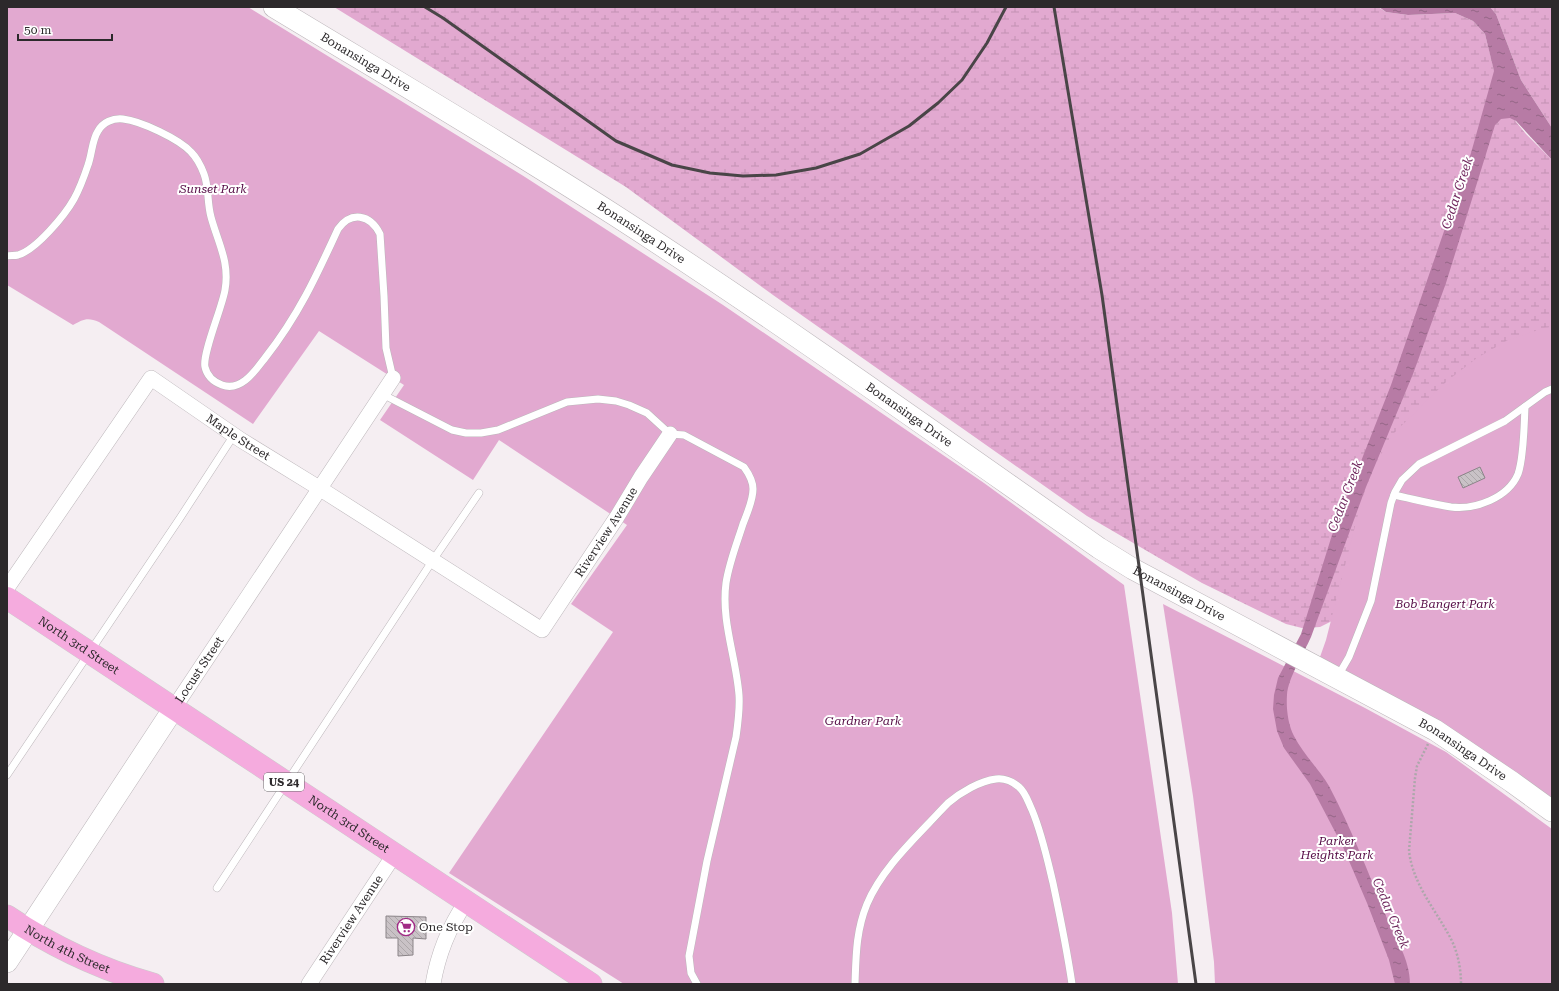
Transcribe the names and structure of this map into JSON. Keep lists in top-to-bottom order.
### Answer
{
  "streets": {
    "highway": ["North 3rd Street", "US 24", "North 4th Street"],
    "street": [
      "Bonansinga Drive",
      "Maple Street",
      "Riverview Avenue",
      "Locust Street"
    ]
  },
  "crossings": [
    ["Maple Street", "Riverview Avenue"],
    ["Maple Street", "Locust Street"],
    ["Riverview Avenue", "North 3rd Street"],
    ["North 3rd Street", "Locust Street"],
    ["Locust Street", "North 4th Street"]
  ],
  "water": ["Cedar Creek"],
  "parks": [
    "Sunset Park",
    "Bob Bangert Park",
    "Gardner Park",
    "Parker Heights Park"
  ],
  "places": {
    "supermarket": ["One Stop"]
  },
  "scale_bar": "50 m"
}
